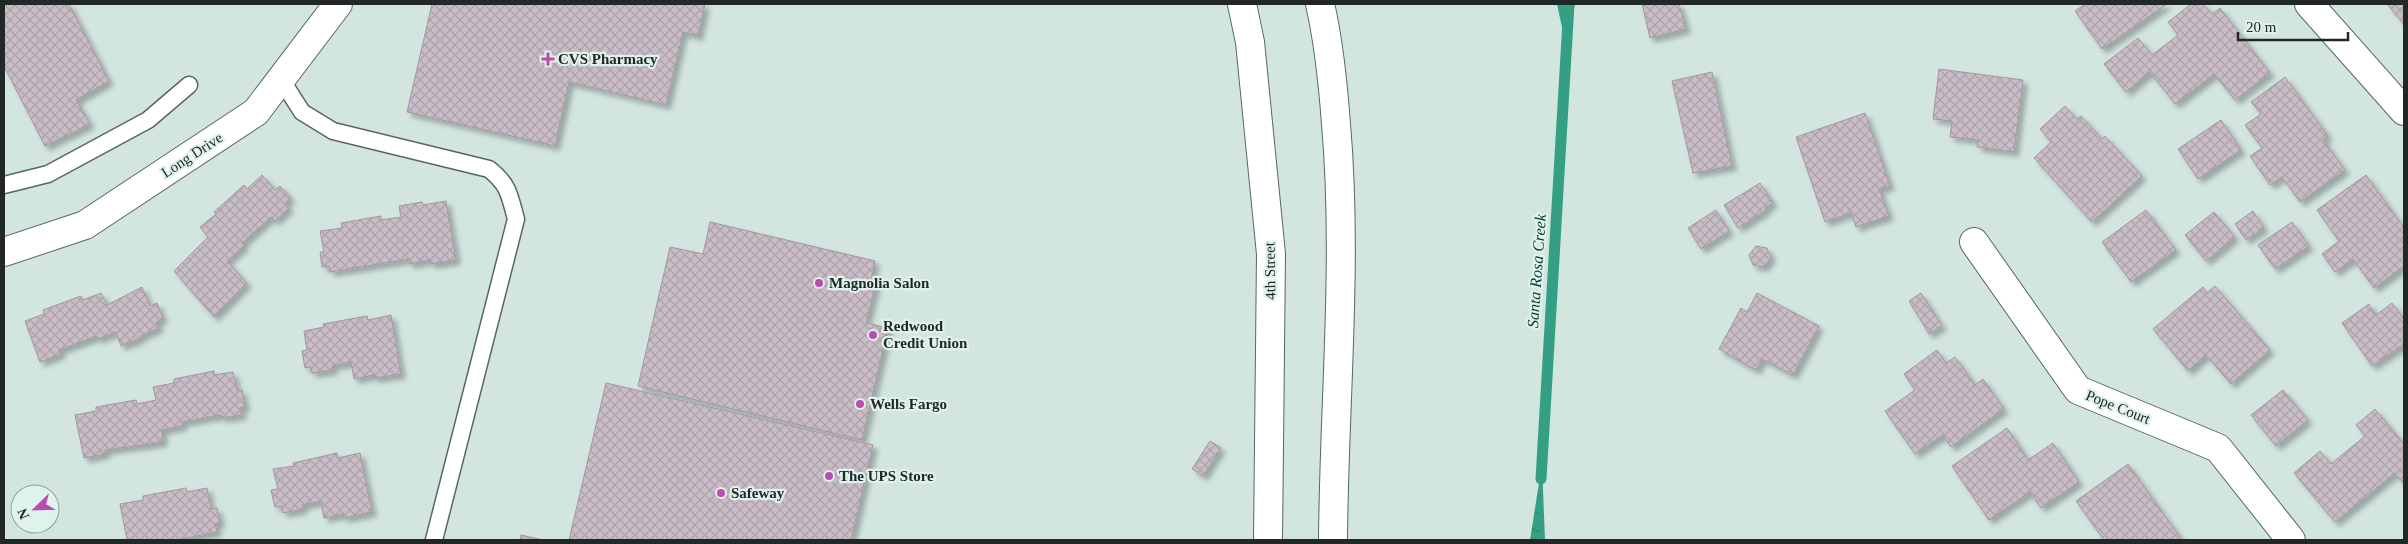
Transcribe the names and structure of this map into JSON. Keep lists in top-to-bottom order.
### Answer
{
  "streets": {
    "main road": ["Long Drive", "4th Street", "Pope Court"]
  },
  "water": ["Santa Rosa Creek"],
  "places": {
    "health": ["CVS Pharmacy"],
    "other": [
      "Magnolia Salon",
      "Redwood Credit Union",
      "Wells Fargo",
      "The UPS Store",
      "Safeway"
    ]
  },
  "scale_bar": "20 m",
  "north": "bottom left"
}
